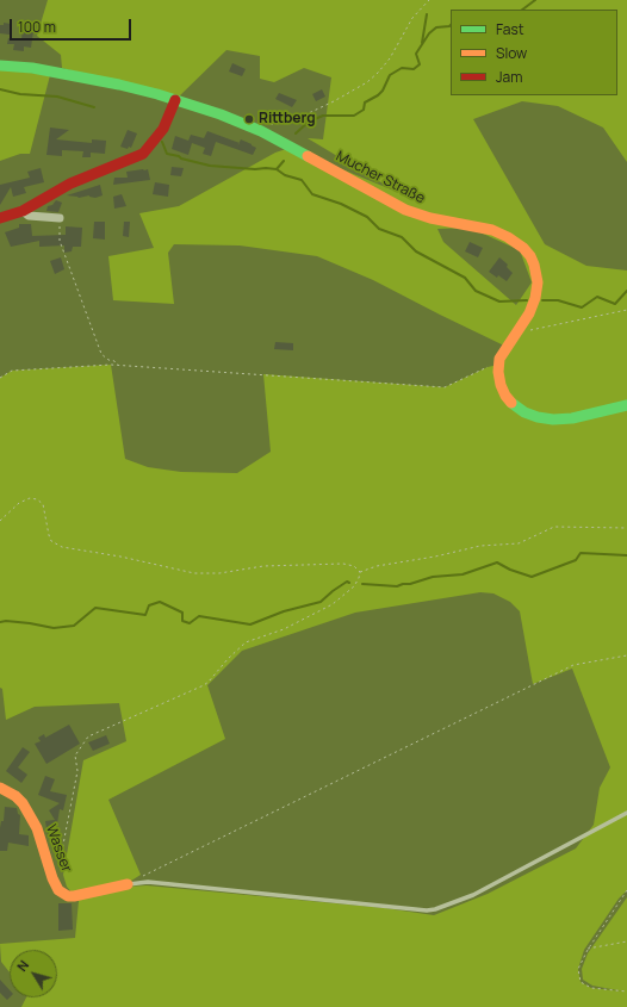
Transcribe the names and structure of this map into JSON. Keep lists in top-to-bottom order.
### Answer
{
  "streets": {
    "main road": ["Mucher Straße", "Wasser"]
  },
  "places": ["Rittberg"],
  "legend": ["Fast", "Slow", "Jam"],
  "scale_bar": "100 m",
  "north": "top left"
}
